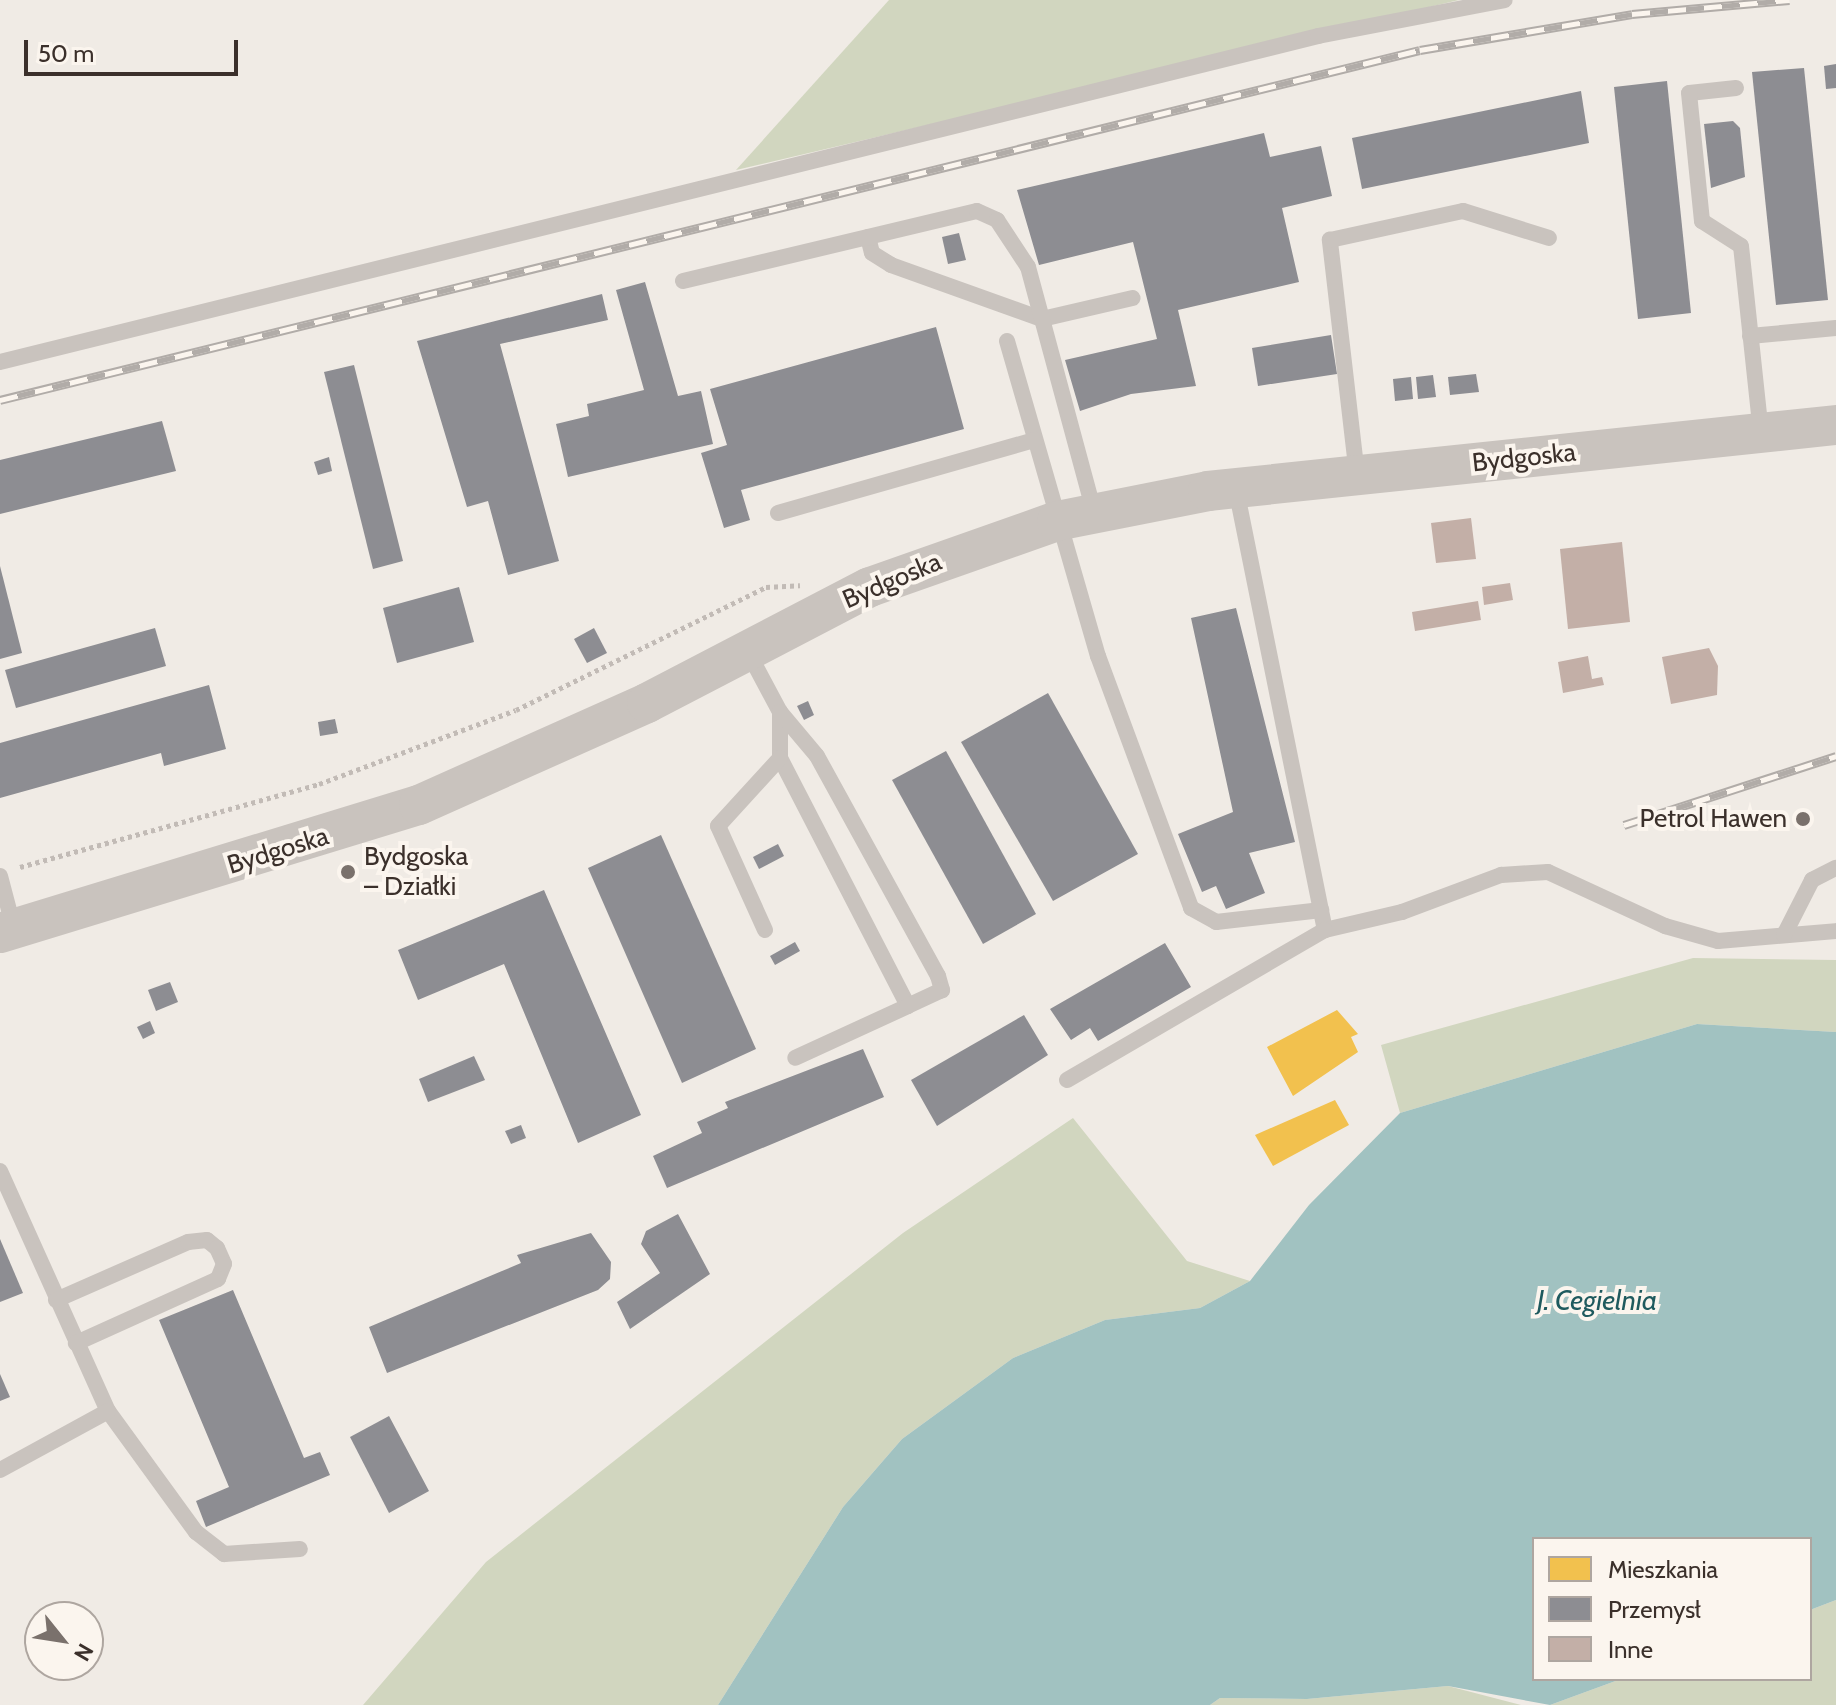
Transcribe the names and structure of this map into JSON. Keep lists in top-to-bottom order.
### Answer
{
  "streets": {
    "street": ["Bydgoska"]
  },
  "water": ["J. Cegielnia"],
  "places": ["Petrol Hawen", "Bydgoska – Działki"],
  "legend": ["Mieszkania", "Przemysł", "Inne"],
  "scale_bar": "50 m",
  "north": "bottom right"
}
